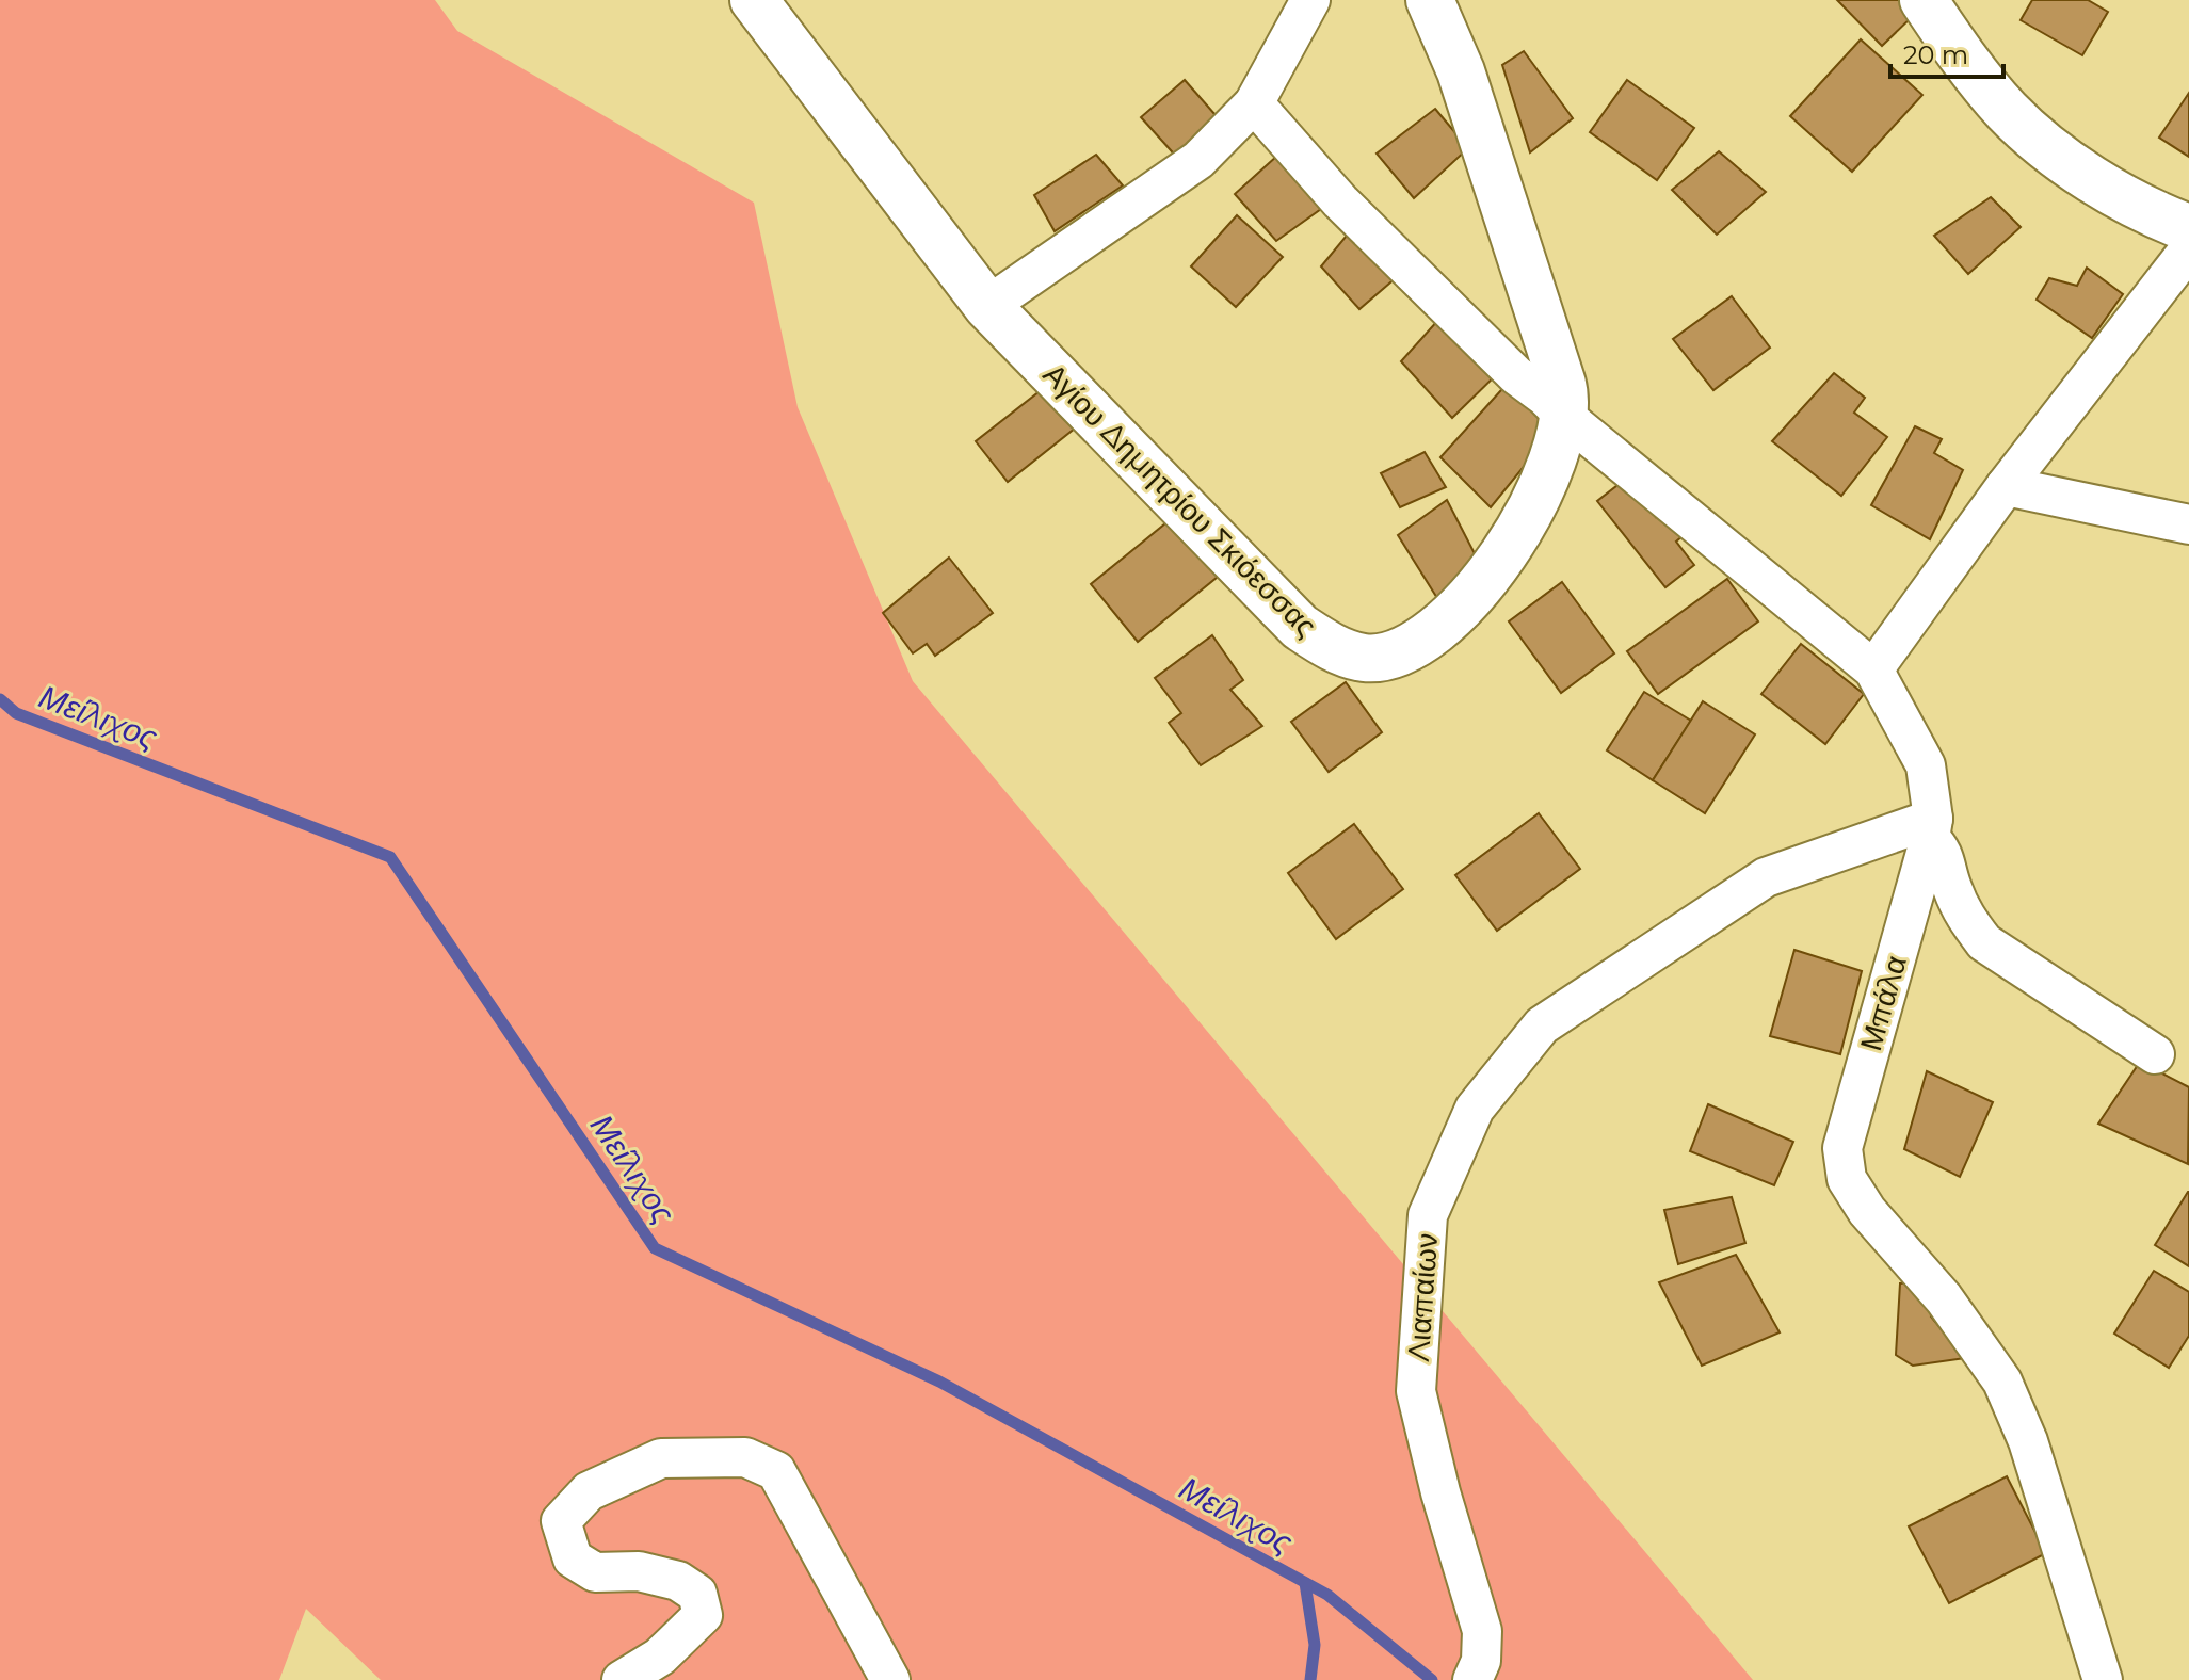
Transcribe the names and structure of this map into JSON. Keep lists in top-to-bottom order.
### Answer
{
  "streets": {
    "street": ["Αγίου Δημητρίου Σκιόεσσας", "Μπάλα", "Λιαπαίων"]
  },
  "crossings": [
    ["Αγίου Δημητρίου Σκιόεσσας", "Μπάλα"],
    ["Μπάλα", "Λιαπαίων"]
  ],
  "water": ["Μείλιχος"],
  "scale_bar": "20 m"
}
